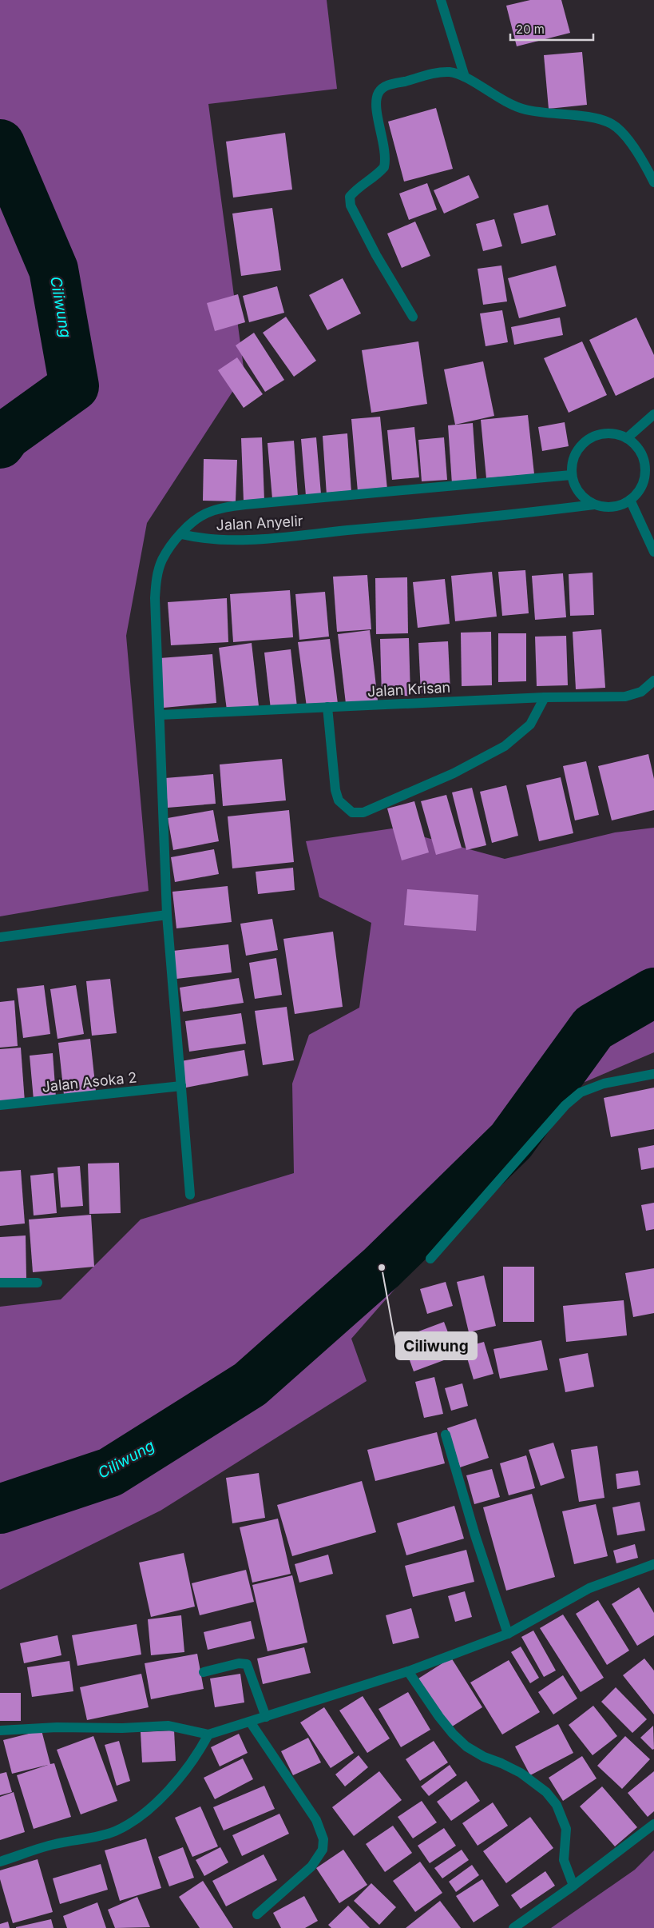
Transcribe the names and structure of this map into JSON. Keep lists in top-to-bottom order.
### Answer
{
  "streets": {
    "street": ["Jalan Anyelir", "Jalan Krisan", "Jalan Asoka 2"]
  },
  "water": ["Ciliwung"],
  "places": ["Ciliwung"],
  "scale_bar": "20 m"
}
